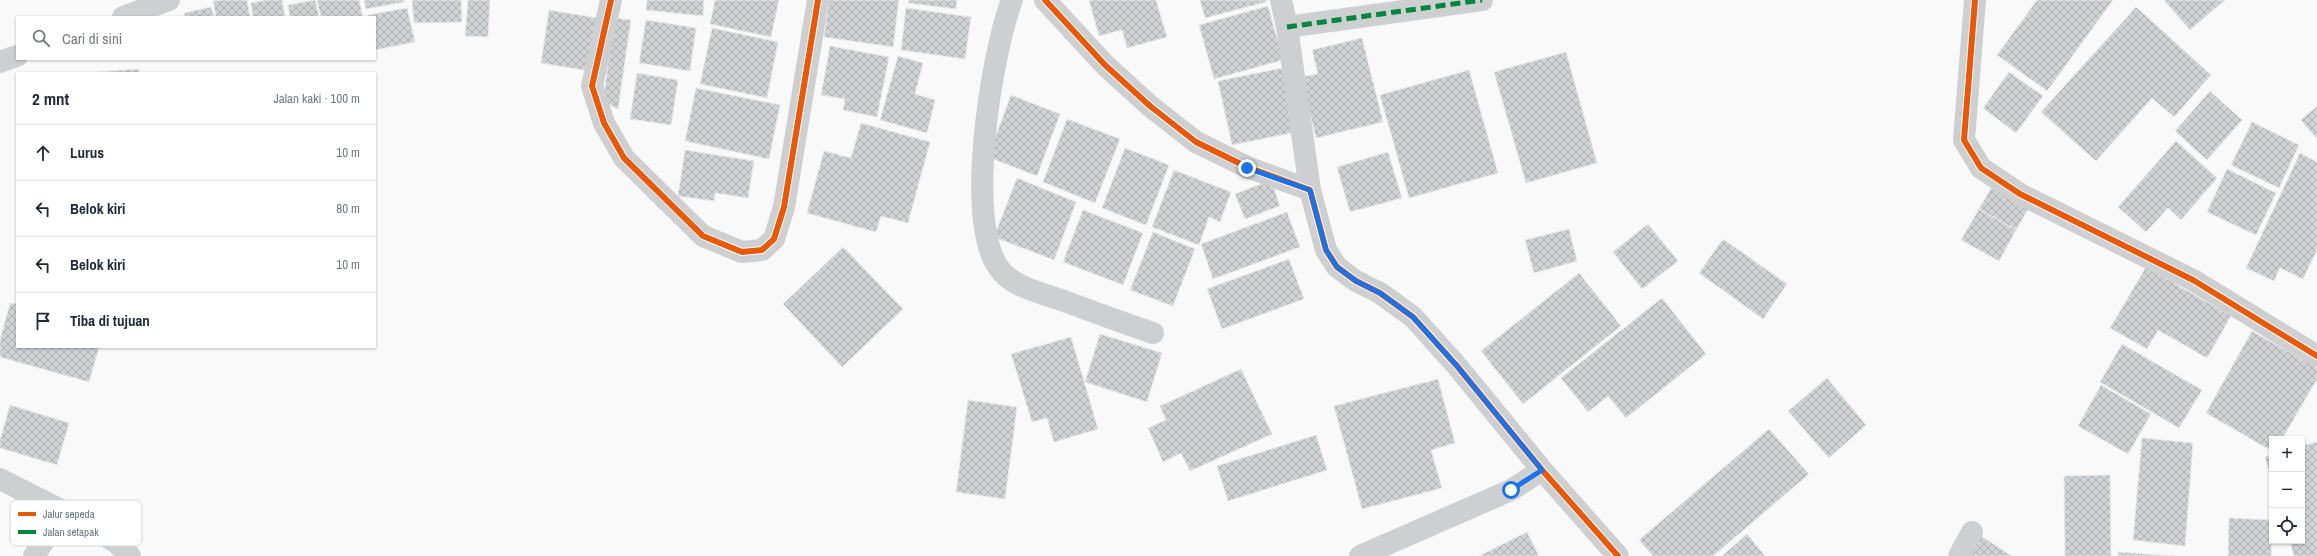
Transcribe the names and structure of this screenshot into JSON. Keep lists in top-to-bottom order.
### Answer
{
  "legend": ["Jalur sepeda", "Jalan setapak"],
  "page": {
    "search": "Cari di sini",
    "heading": ["2 mnt", "Jalan kaki · 100 m"],
    "list": [
      ["Lurus", "10 m"],
      ["Belok kiri", "80 m"],
      ["Belok kiri", "10 m"],
      "Tiba di tujuan"
    ],
    "map_buttons": ["+", "−"]
  }
}
